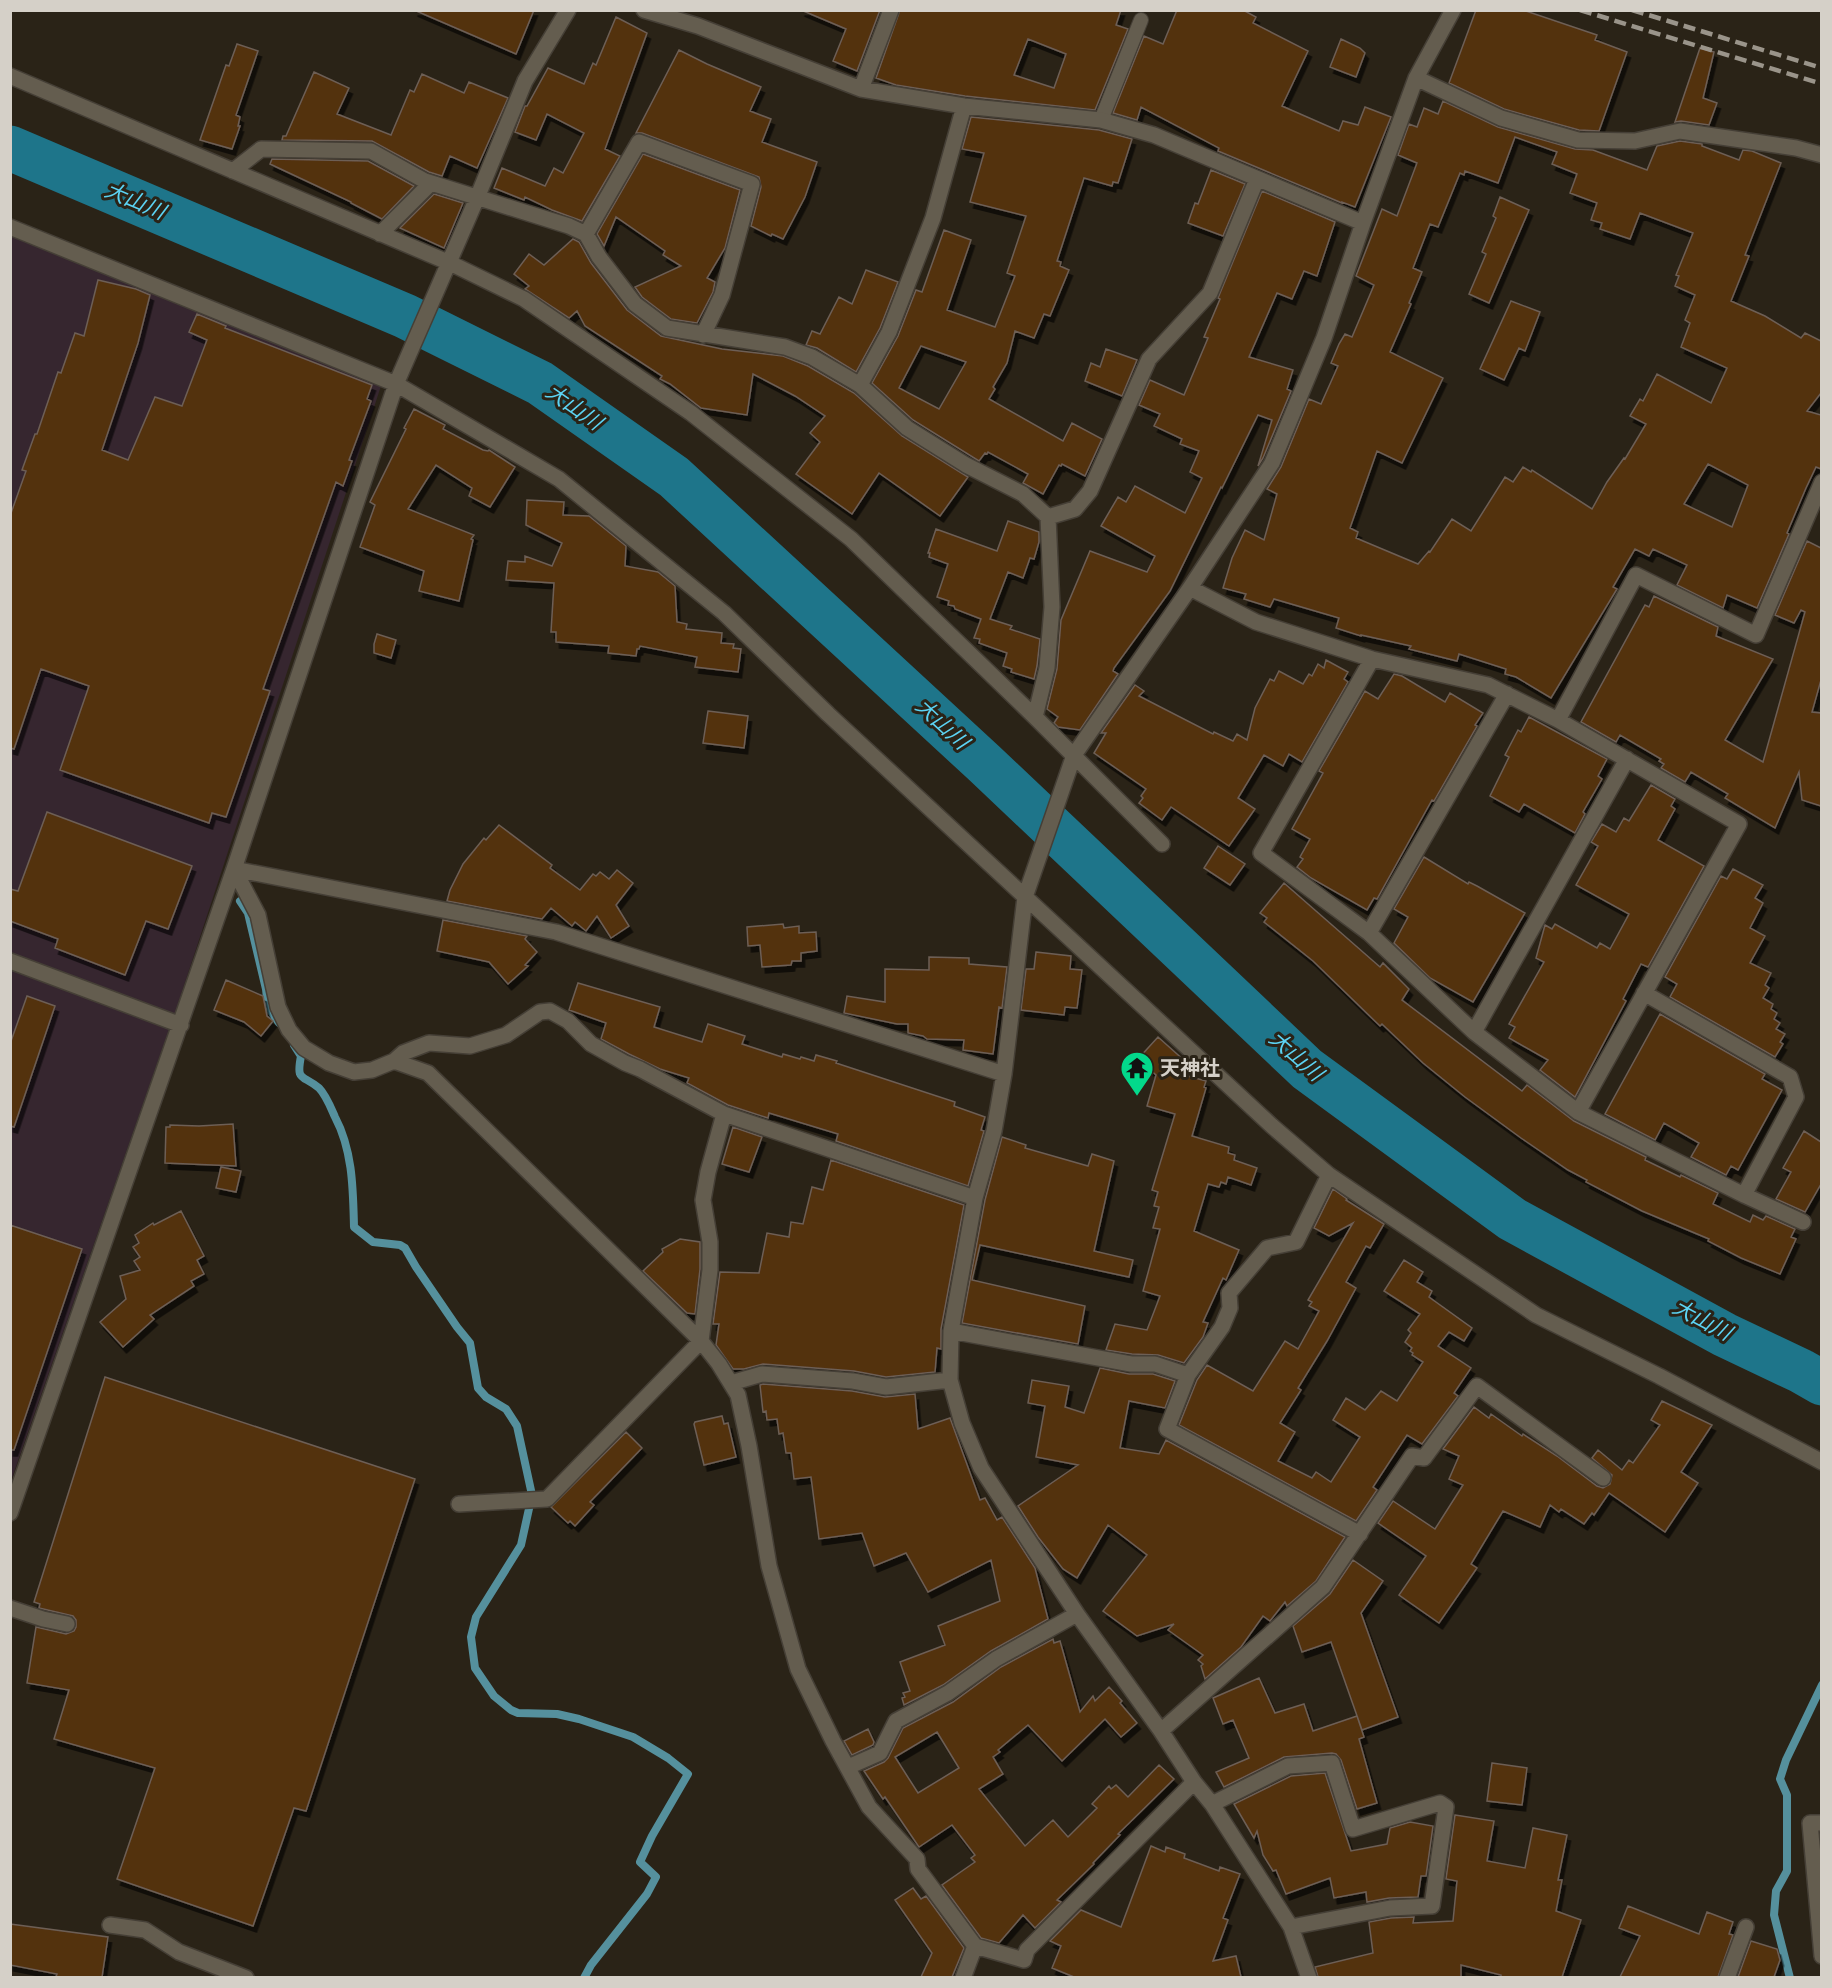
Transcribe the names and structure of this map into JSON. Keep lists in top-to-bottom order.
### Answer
{
  "water": ["大山川"],
  "places": {
    "temple": ["天神社"]
  }
}
